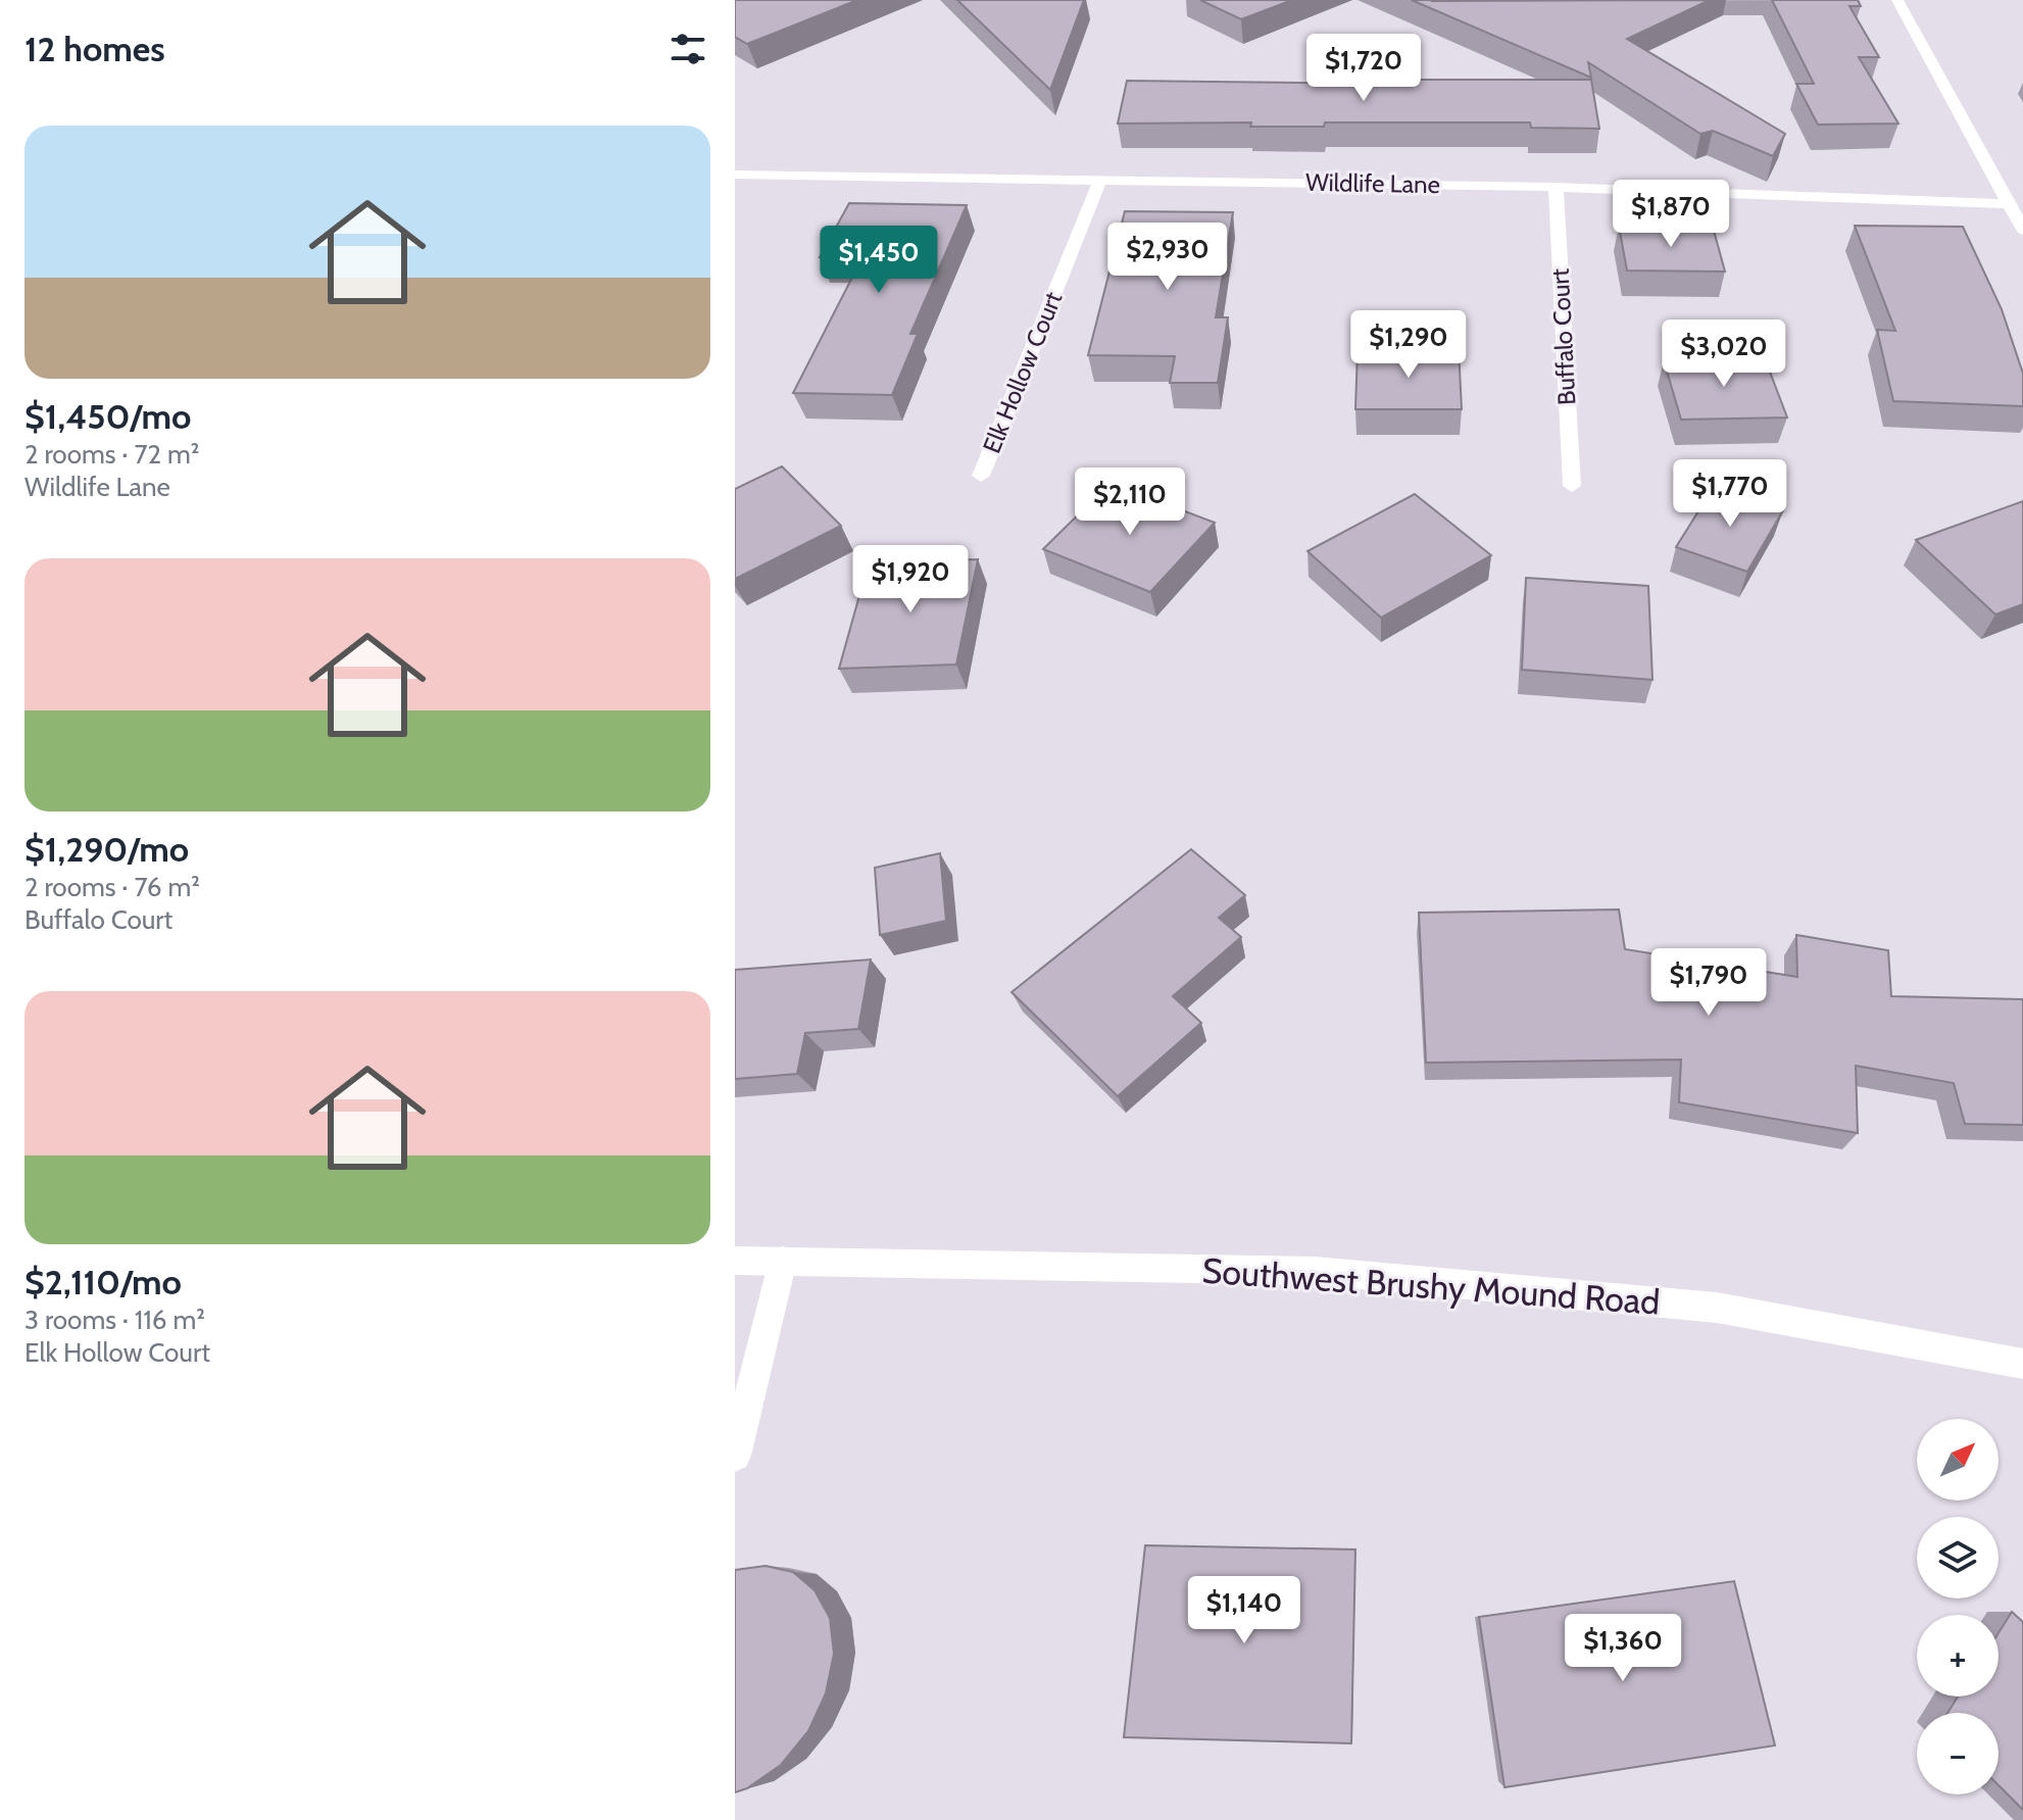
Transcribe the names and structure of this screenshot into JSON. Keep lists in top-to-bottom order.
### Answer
{
  "streets": {
    "street": [
      "Wildlife Lane",
      "Buffalo Court",
      "Elk Hollow Court",
      "Southwest Brushy Mound Road"
    ]
  },
  "crossings": [
    ["Wildlife Lane", "Buffalo Court"],
    ["Wildlife Lane", "Elk Hollow Court"]
  ],
  "north": "top right",
  "page": {
    "heading": "12 homes",
    "price": [
      "$1,720",
      "$1,870",
      "$2,930",
      "$1,450",
      "$1,290",
      "$3,020",
      "$1,770",
      "$2,110",
      "$1,920",
      "$1,790",
      "$1,140",
      "$1,360"
    ],
    "list": [
      {
        "name": "$1,450/mo",
        "note": "2 rooms · 72 m² · Wildlife Lane"
      },
      {
        "name": "$1,290/mo",
        "note": "2 rooms · 76 m² · Buffalo Court"
      },
      {
        "name": "$2,110/mo",
        "note": "3 rooms · 116 m² · Elk Hollow Court"
      }
    ],
    "map_buttons": ["+", "−"]
  }
}
